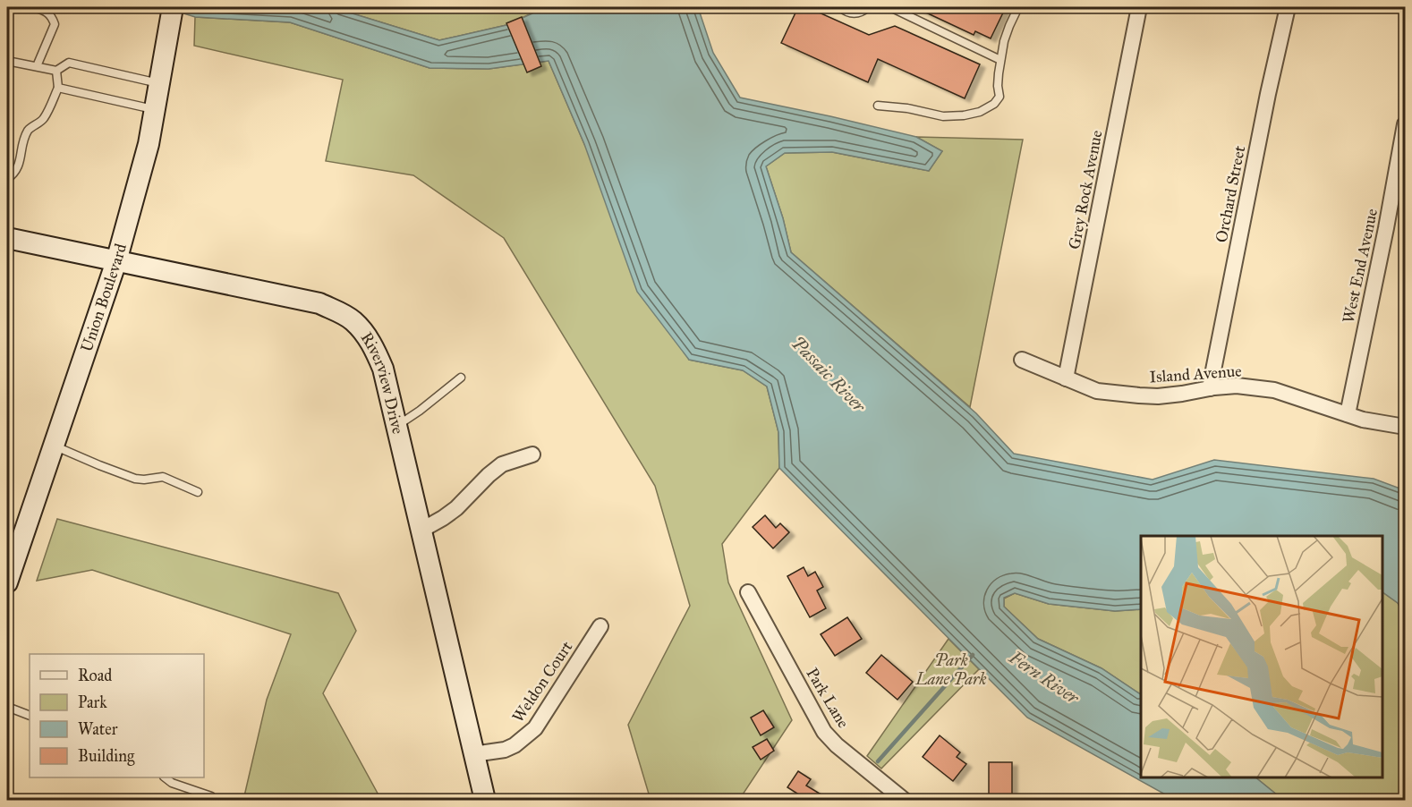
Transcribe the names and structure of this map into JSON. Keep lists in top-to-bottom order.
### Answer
{
  "streets": {
    "main road": ["Union Boulevard", "Riverview Drive"],
    "street": [
      "Grey Rock Avenue",
      "Orchard Street",
      "West End Avenue",
      "Island Avenue",
      "Weldon Court",
      "Park Lane"
    ]
  },
  "crossings": [
    ["Grey Rock Avenue", "Island Avenue"],
    ["Orchard Street", "Island Avenue"],
    ["West End Avenue", "Island Avenue"],
    ["Union Boulevard", "Riverview Drive"],
    ["Riverview Drive", "Weldon Court"]
  ],
  "water": ["Passaic River", "Fern River"],
  "parks": ["Park Lane Park"],
  "legend": [
    "Road",
    "Park",
    "Water",
    "Building"
  ]
}
